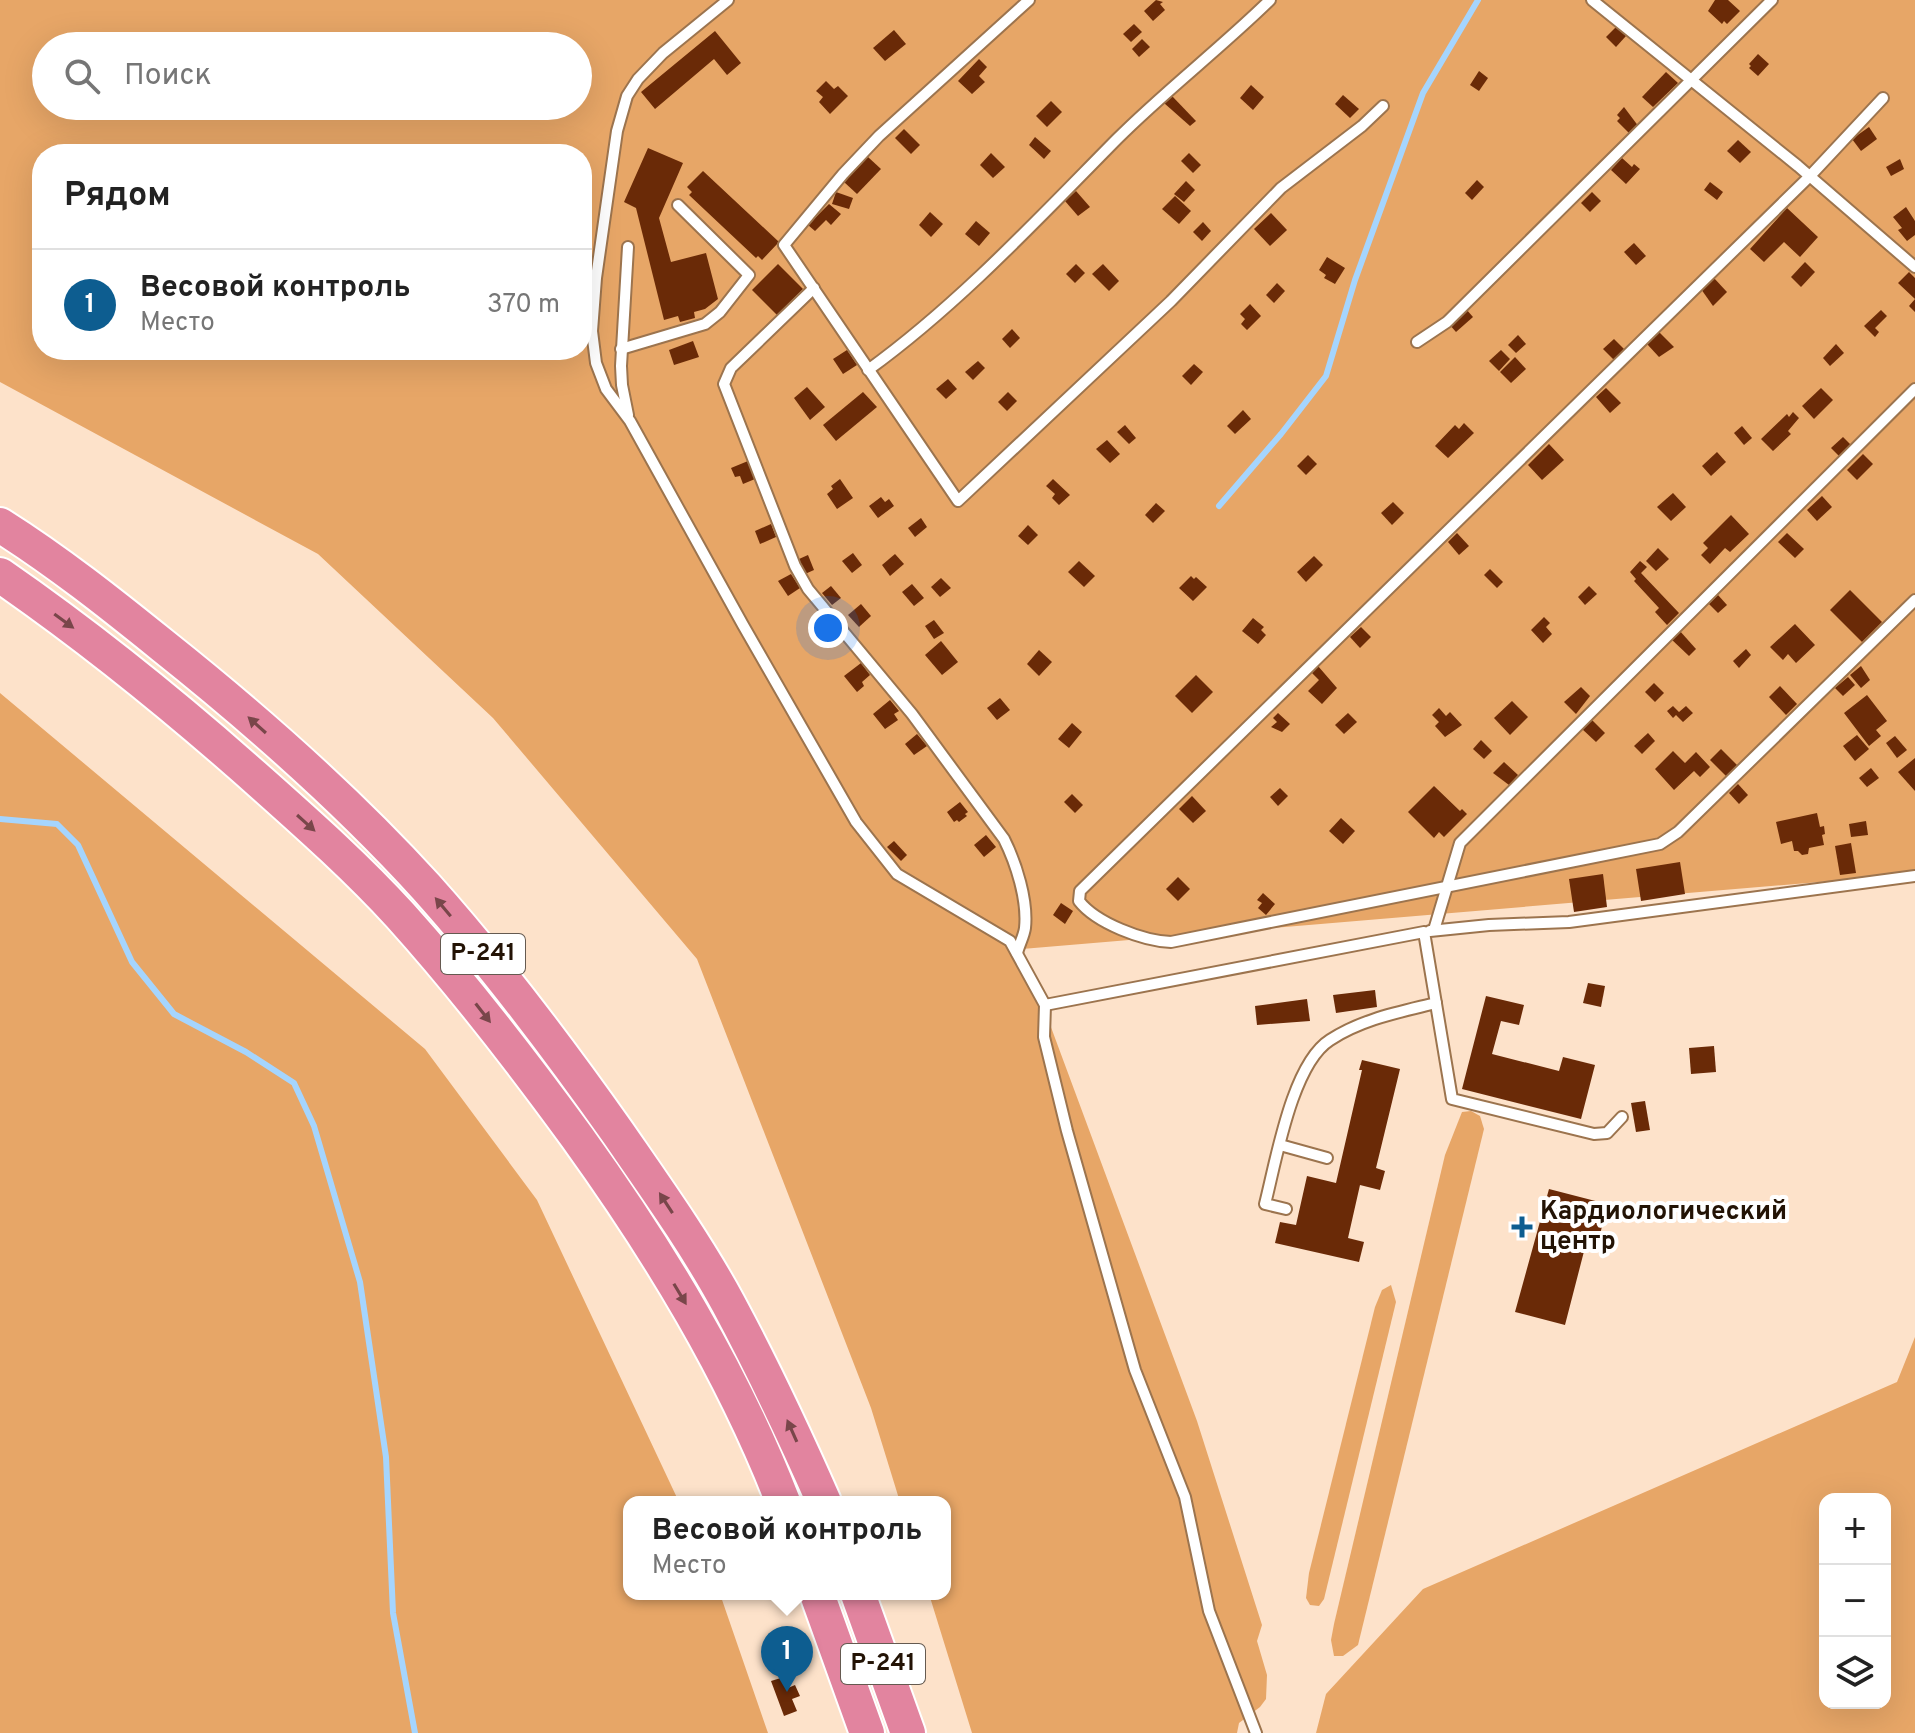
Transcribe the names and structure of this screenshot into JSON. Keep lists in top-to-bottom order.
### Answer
{
  "streets": {
    "highway": ["Р-241"]
  },
  "places": {
    "health": ["Кардиологический центр"]
  },
  "page": {
    "search": "Поиск",
    "heading": "Рядом",
    "list": [
      {
        "mark": "1",
        "name": "Весовой контроль",
        "note": "Место",
        "value": "370 m"
      }
    ],
    "map_buttons": ["+", "−"],
    "popup": ["Весовой контроль", "Место"],
    "pins": "1"
  }
}
